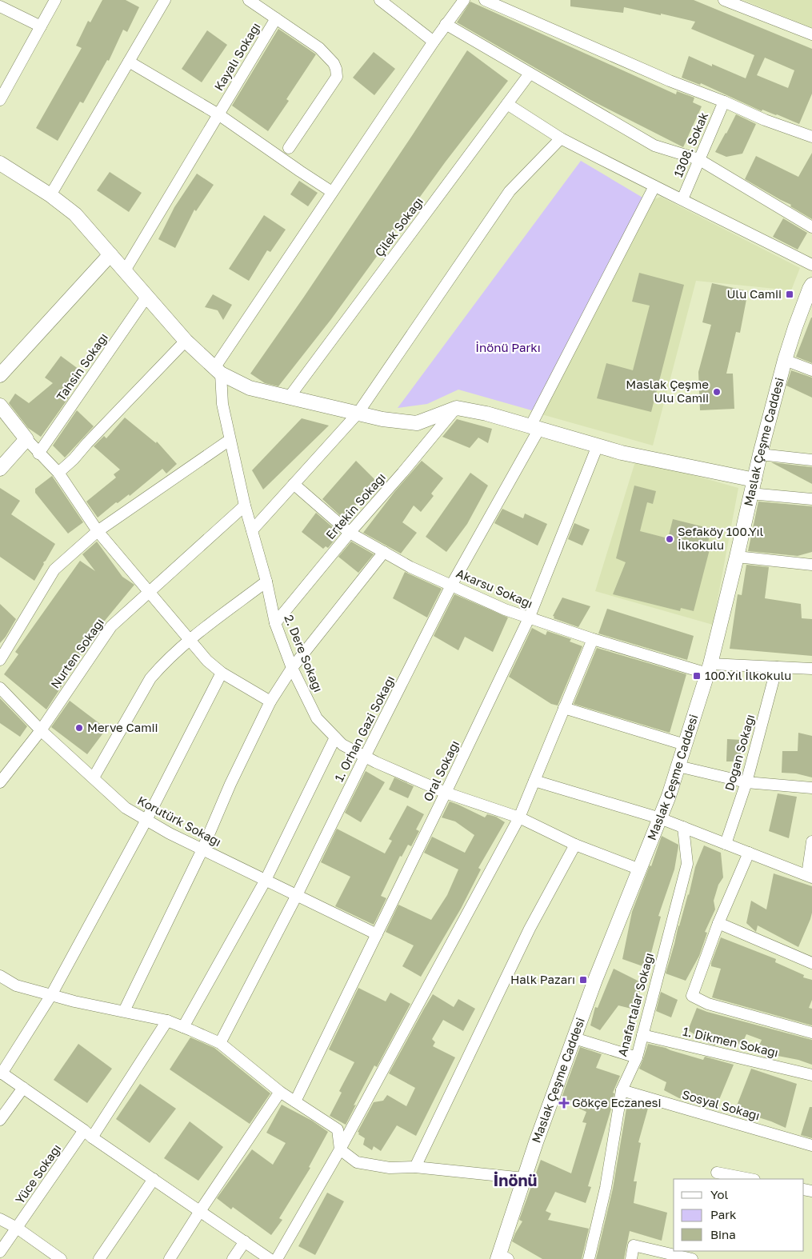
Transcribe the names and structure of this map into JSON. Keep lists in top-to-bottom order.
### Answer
{
  "streets": {
    "street": [
      "Kayalı Sokağı",
      "1308. Sokak",
      "Çilek Sokağı",
      "Tahsin Sokağı",
      "Maslak Çeşme Caddesi",
      "Ertekin Sokağı",
      "Akarsu Sokağı",
      "Nurten Sokağı",
      "2. Dere Sokağı",
      "1. Orhan Gazi Sokağı",
      "Doğan Sokağı",
      "Oral Sokağı",
      "Korutürk Sokağı",
      "Anafartalar Sokağı",
      "1. Dikmen Sokağı",
      "Sosyal Sokağı",
      "Yüce Sokağı"
    ]
  },
  "crossings": [
    ["Maslak Çeşme Caddesi", "Akarsu Sokağı"],
    ["Maslak Çeşme Caddesi", "2. Dere Sokağı"],
    ["Ertekin Sokağı", "Akarsu Sokağı"],
    ["Ertekin Sokağı", "2. Dere Sokağı"],
    ["Akarsu Sokağı", "1. Orhan Gazi Sokağı"],
    ["Akarsu Sokağı", "Doğan Sokağı"],
    ["Akarsu Sokağı", "Oral Sokağı"],
    ["Nurten Sokağı", "2. Dere Sokağı"],
    ["Nurten Sokağı", "Korutürk Sokağı"],
    ["2. Dere Sokağı", "1. Orhan Gazi Sokağı"],
    ["2. Dere Sokağı", "Oral Sokağı"],
    ["1. Orhan Gazi Sokağı", "Korutürk Sokağı"],
    ["Oral Sokağı", "Korutürk Sokağı"],
    ["Anafartalar Sokağı", "1. Dikmen Sokağı"],
    ["Anafartalar Sokağı", "Sosyal Sokağı"]
  ],
  "districts": ["İnönü"],
  "parks": ["İnönü Parkı"],
  "places": {
    "transit": ["Ulu Camii", "100.Yıl İlkokulu", "Halk Pazarı"],
    "other": ["Maslak Çeşme Ulu Camii", "Sefaköy 100.Yıl İlkokulu", "Merve Camii"],
    "health": ["Gökçe Eczanesi"]
  },
  "legend": ["Yol", "Park", "Bina"]
}
